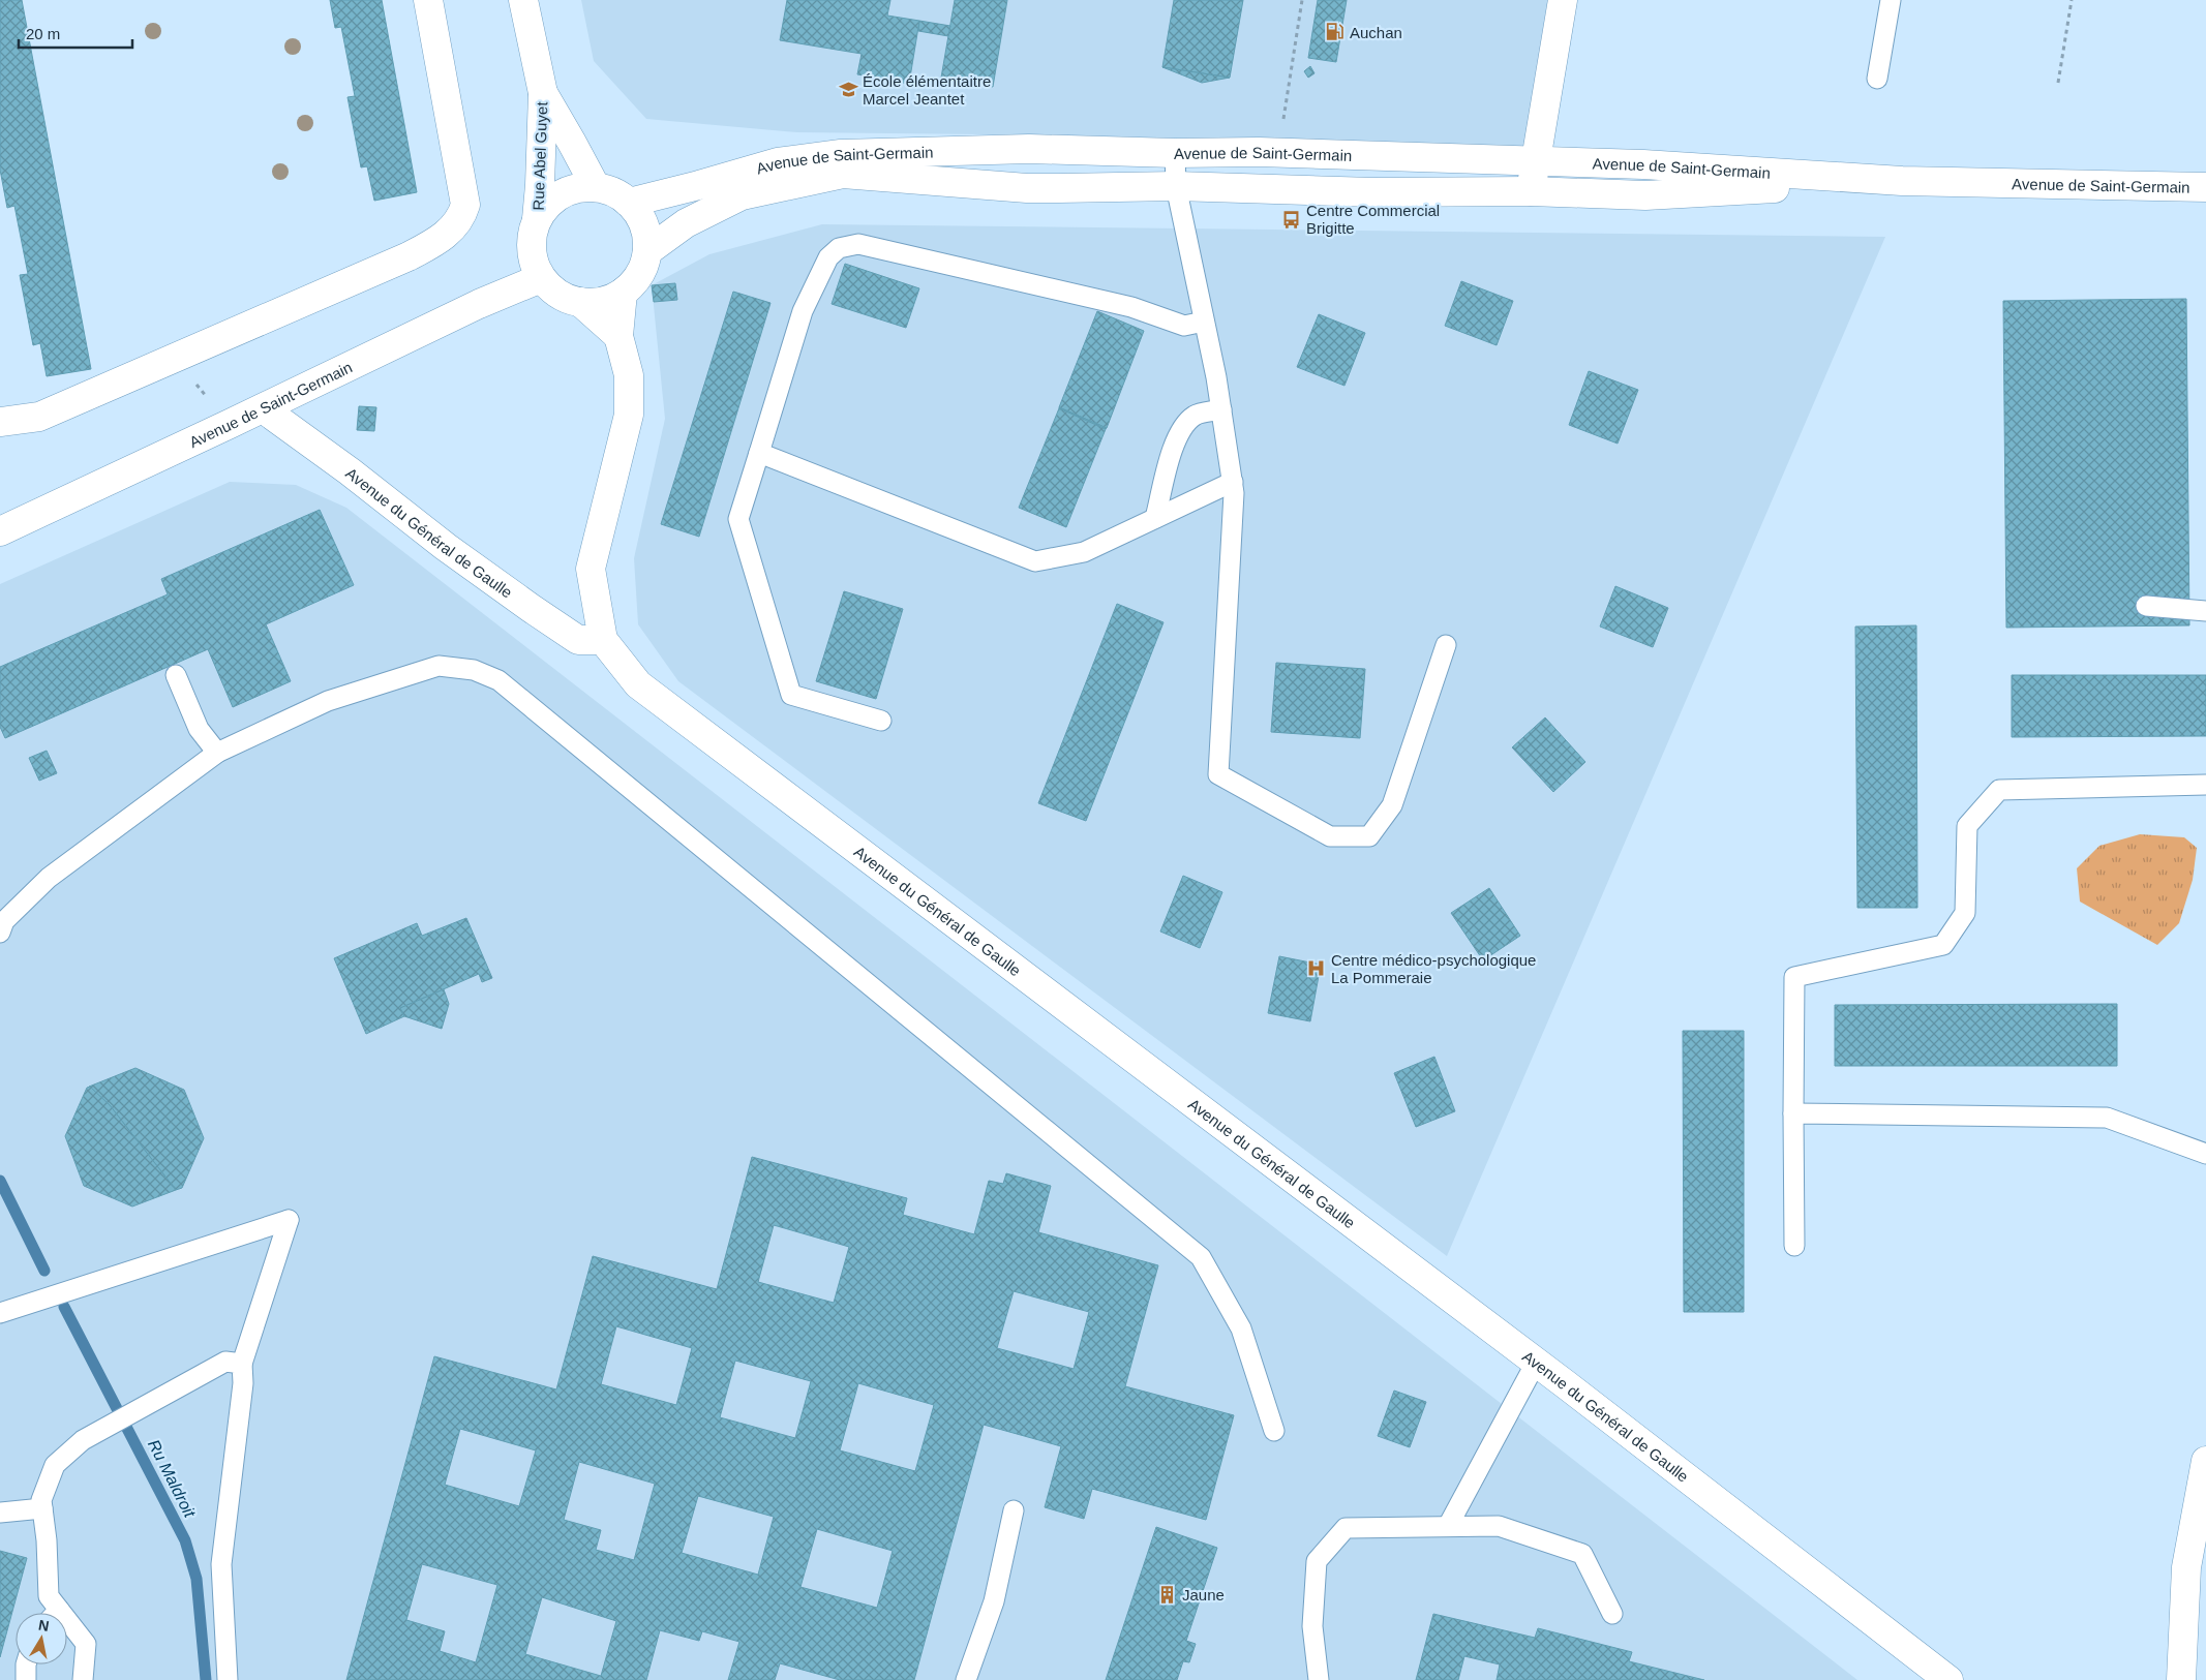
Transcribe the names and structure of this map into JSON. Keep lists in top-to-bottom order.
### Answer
{
  "streets": {
    "street": ["Avenue de Saint-Germain", "Rue Abel Guyet", "Avenue du Général de Gaulle"]
  },
  "crossings": [
    ["Avenue de Saint-Germain", "Rue Abel Guyet"],
    ["Avenue de Saint-Germain", "Avenue du Général de Gaulle"],
    ["Rue Abel Guyet", "Avenue du Général de Gaulle"]
  ],
  "water": ["Ru Maldroit"],
  "places": {
    "fuel station": ["Auchan"],
    "school or university": ["École élémentaitre Marcel Jeantet"],
    "bus stop": ["Centre Commercial Brigitte"],
    "hospital": ["Centre médico-psychologique La Pommeraie"],
    "building": ["Jaune"]
  },
  "scale_bar": "20 m",
  "north": "top"
}
